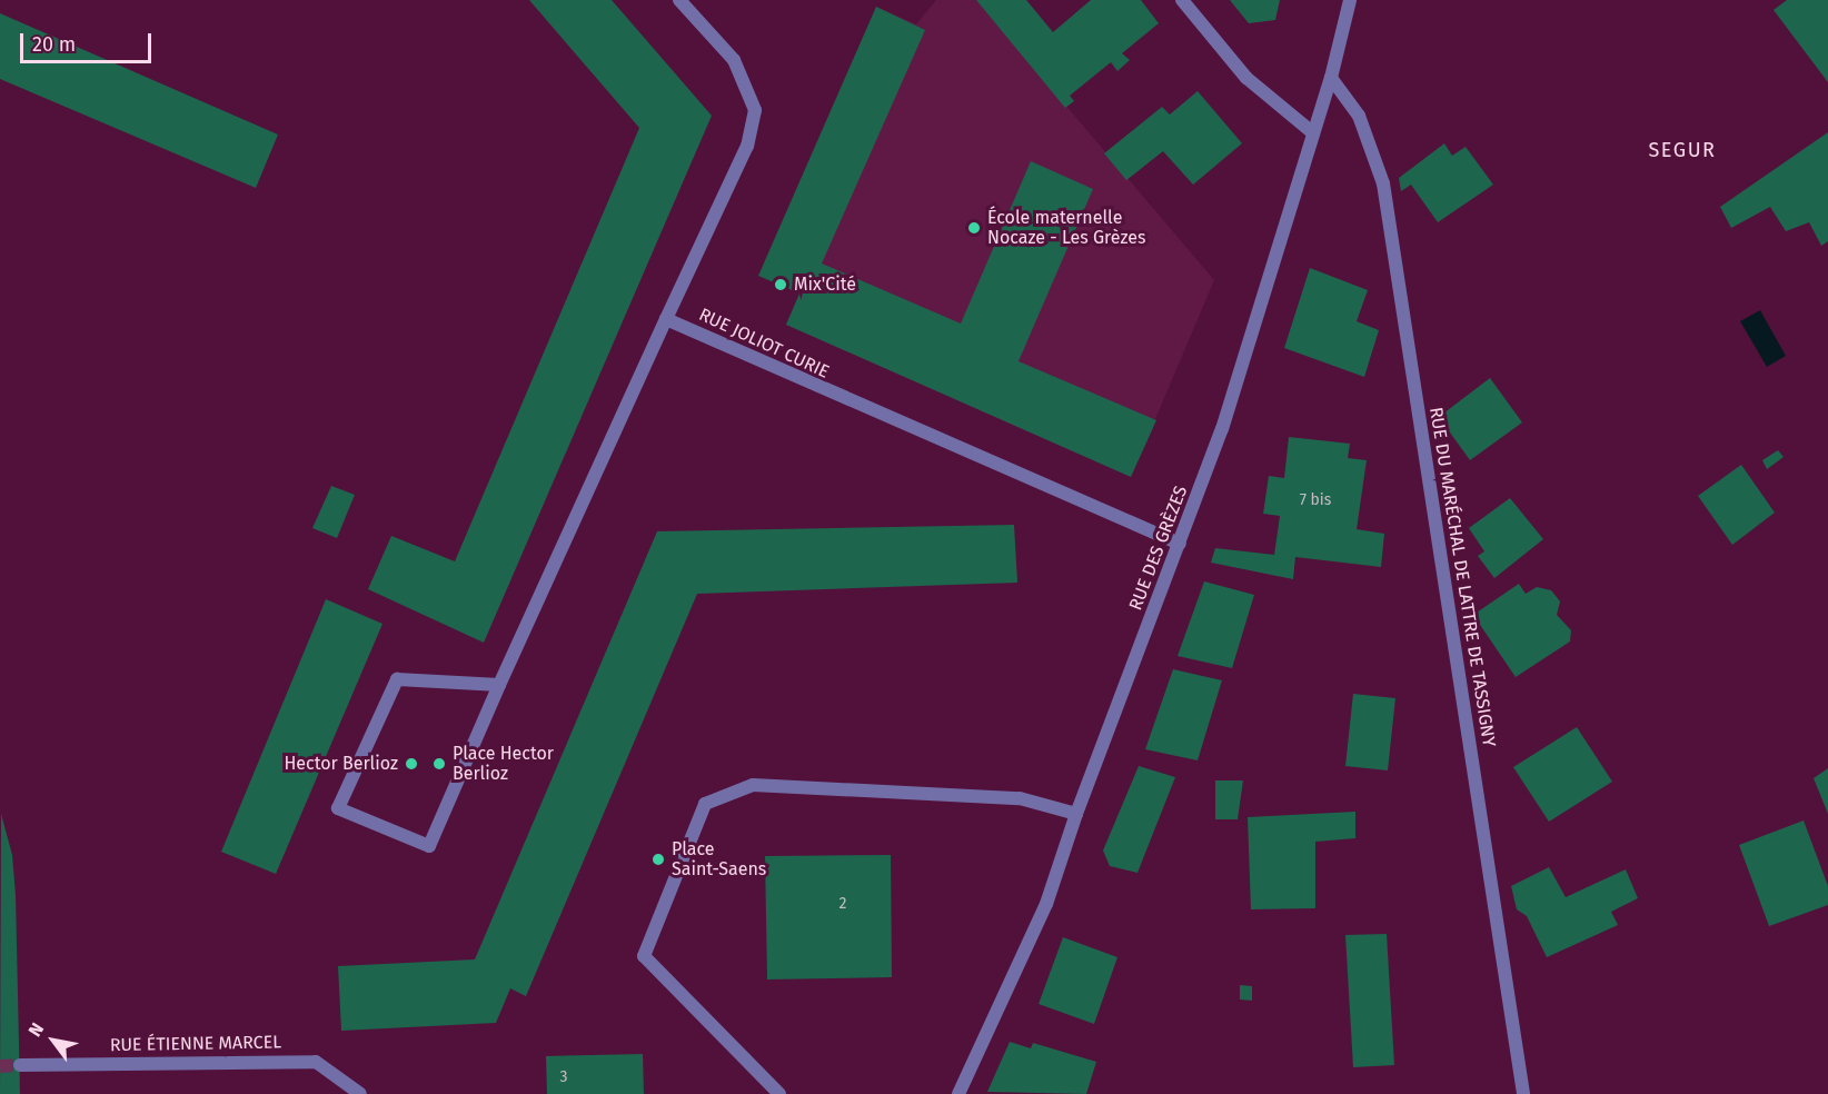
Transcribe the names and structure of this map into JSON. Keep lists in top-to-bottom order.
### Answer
{
  "streets": {
    "street": [
      "RUE JOLIOT CURIE",
      "RUE DES GRÈZES",
      "RUE DU MARÉCHAL DE LATTRE DE TASSIGNY",
      "RUE ÉTIENNE MARCEL"
    ]
  },
  "crossings": [
    ["RUE JOLIOT CURIE", "RUE DES GRÈZES"],
    ["RUE DES GRÈZES", "RUE DU MARÉCHAL DE LATTRE DE TASSIGNY"]
  ],
  "districts": ["SEGUR"],
  "places": [
    "École maternelle Nocaze - Les Grèzes",
    "Mix'Cité",
    "Hector Berlioz",
    "Place Hector Berlioz",
    "Place Saint-Saens"
  ],
  "house_numbers": ["7 bis", "2", "3"],
  "scale_bar": "20 m",
  "north": "top left"
}
